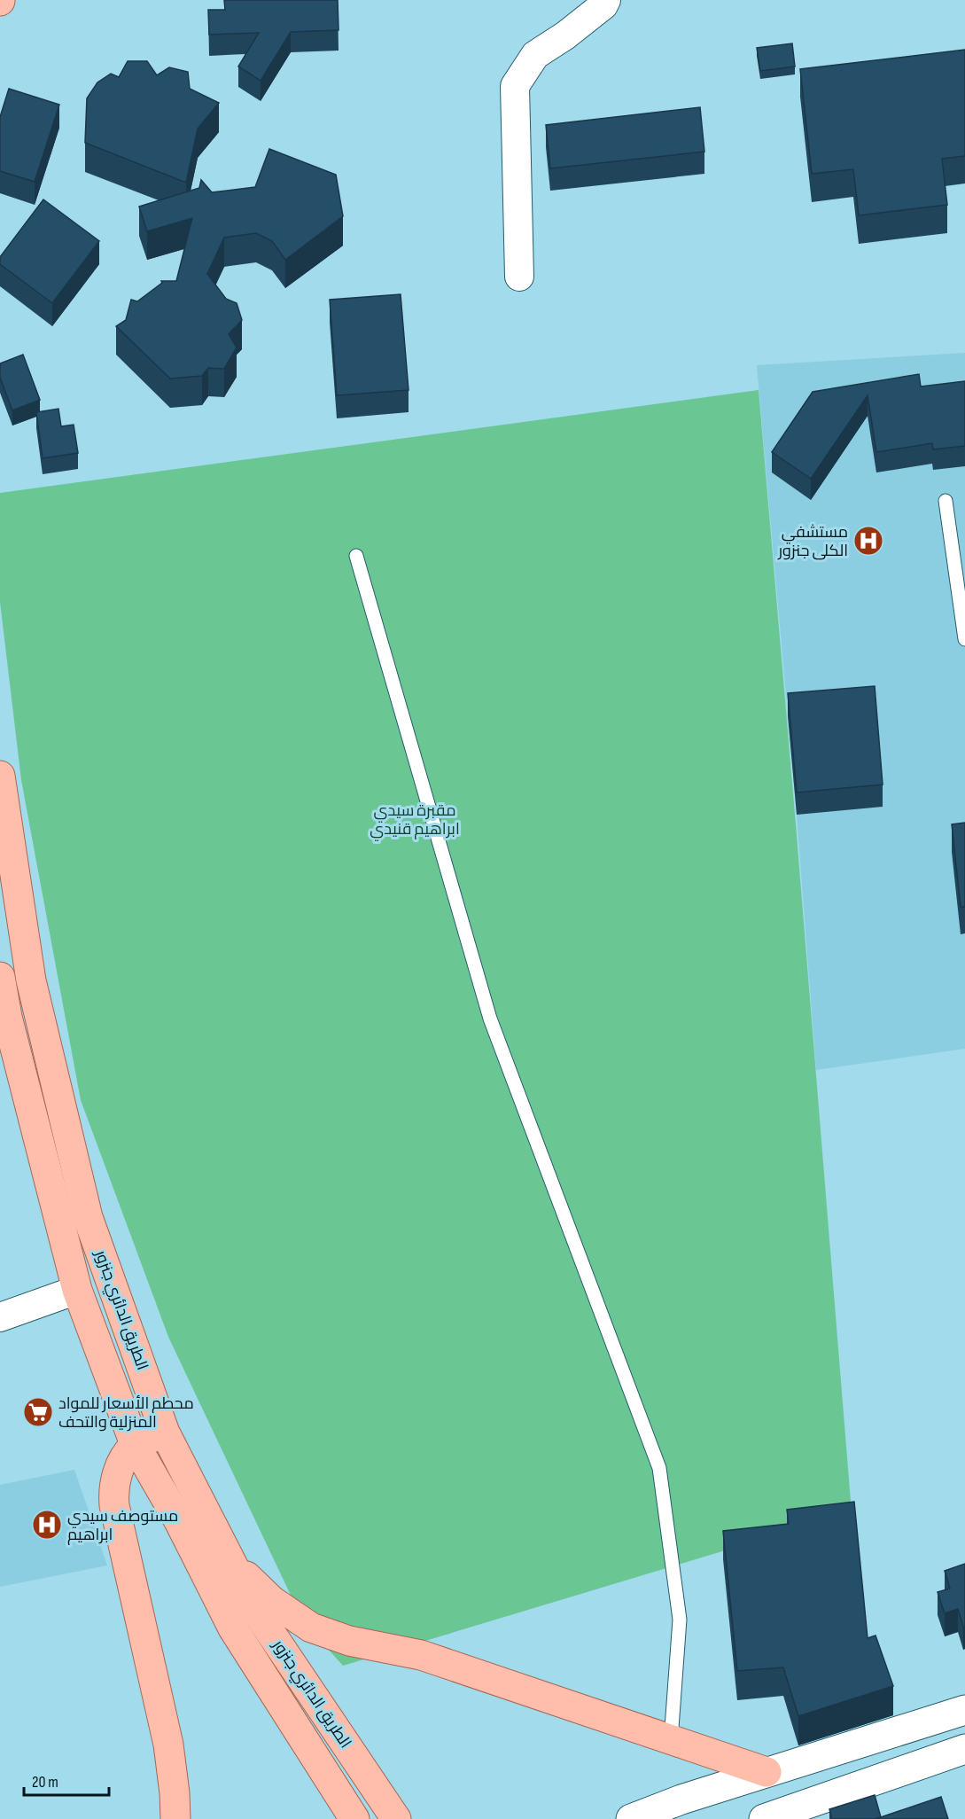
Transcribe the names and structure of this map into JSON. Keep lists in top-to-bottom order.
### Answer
{
  "streets": {
    "main road": ["الطريق الدائري جنزور"]
  },
  "parks": ["مقبرة سيدي ابراهيم قنيدي"],
  "places": {
    "hospital": ["مستشفي الكلى جنزور", "مستوصف سيدي ابراهيم"],
    "supermarket": ["محطم الأسعار للمواد المنزلية والتحف"]
  },
  "scale_bar": "20 m"
}
